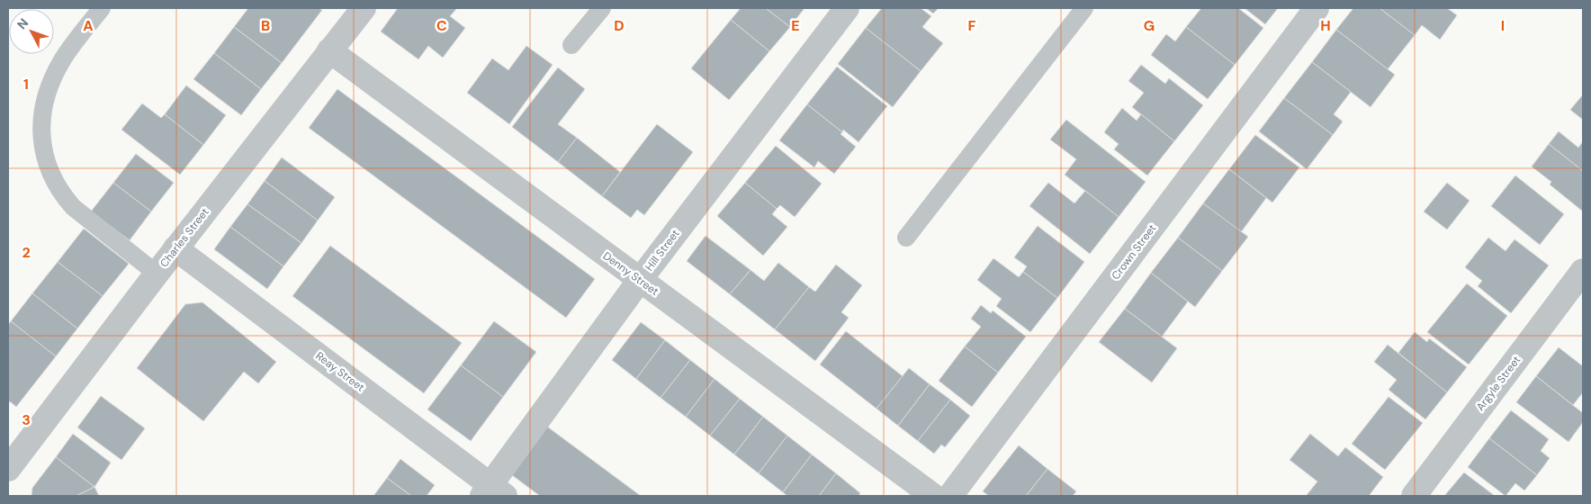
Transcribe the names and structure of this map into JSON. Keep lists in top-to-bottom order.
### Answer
{
  "streets": {
    "street": [
      "Charles Street",
      "Hill Street",
      "Crown Street",
      "Denny Street",
      "Reay Street",
      "Argyle Street"
    ]
  },
  "crossings": [
    ["Charles Street", "Denny Street"],
    ["Charles Street", "Reay Street"],
    ["Hill Street", "Denny Street"],
    ["Hill Street", "Reay Street"]
  ],
  "north": "top left",
  "grid": {
    "columns": [
      "A",
      "B",
      "C",
      "D",
      "E",
      "F",
      "G",
      "H",
      "I"
    ],
    "rows": ["1", "2", "3"]
  }
}
